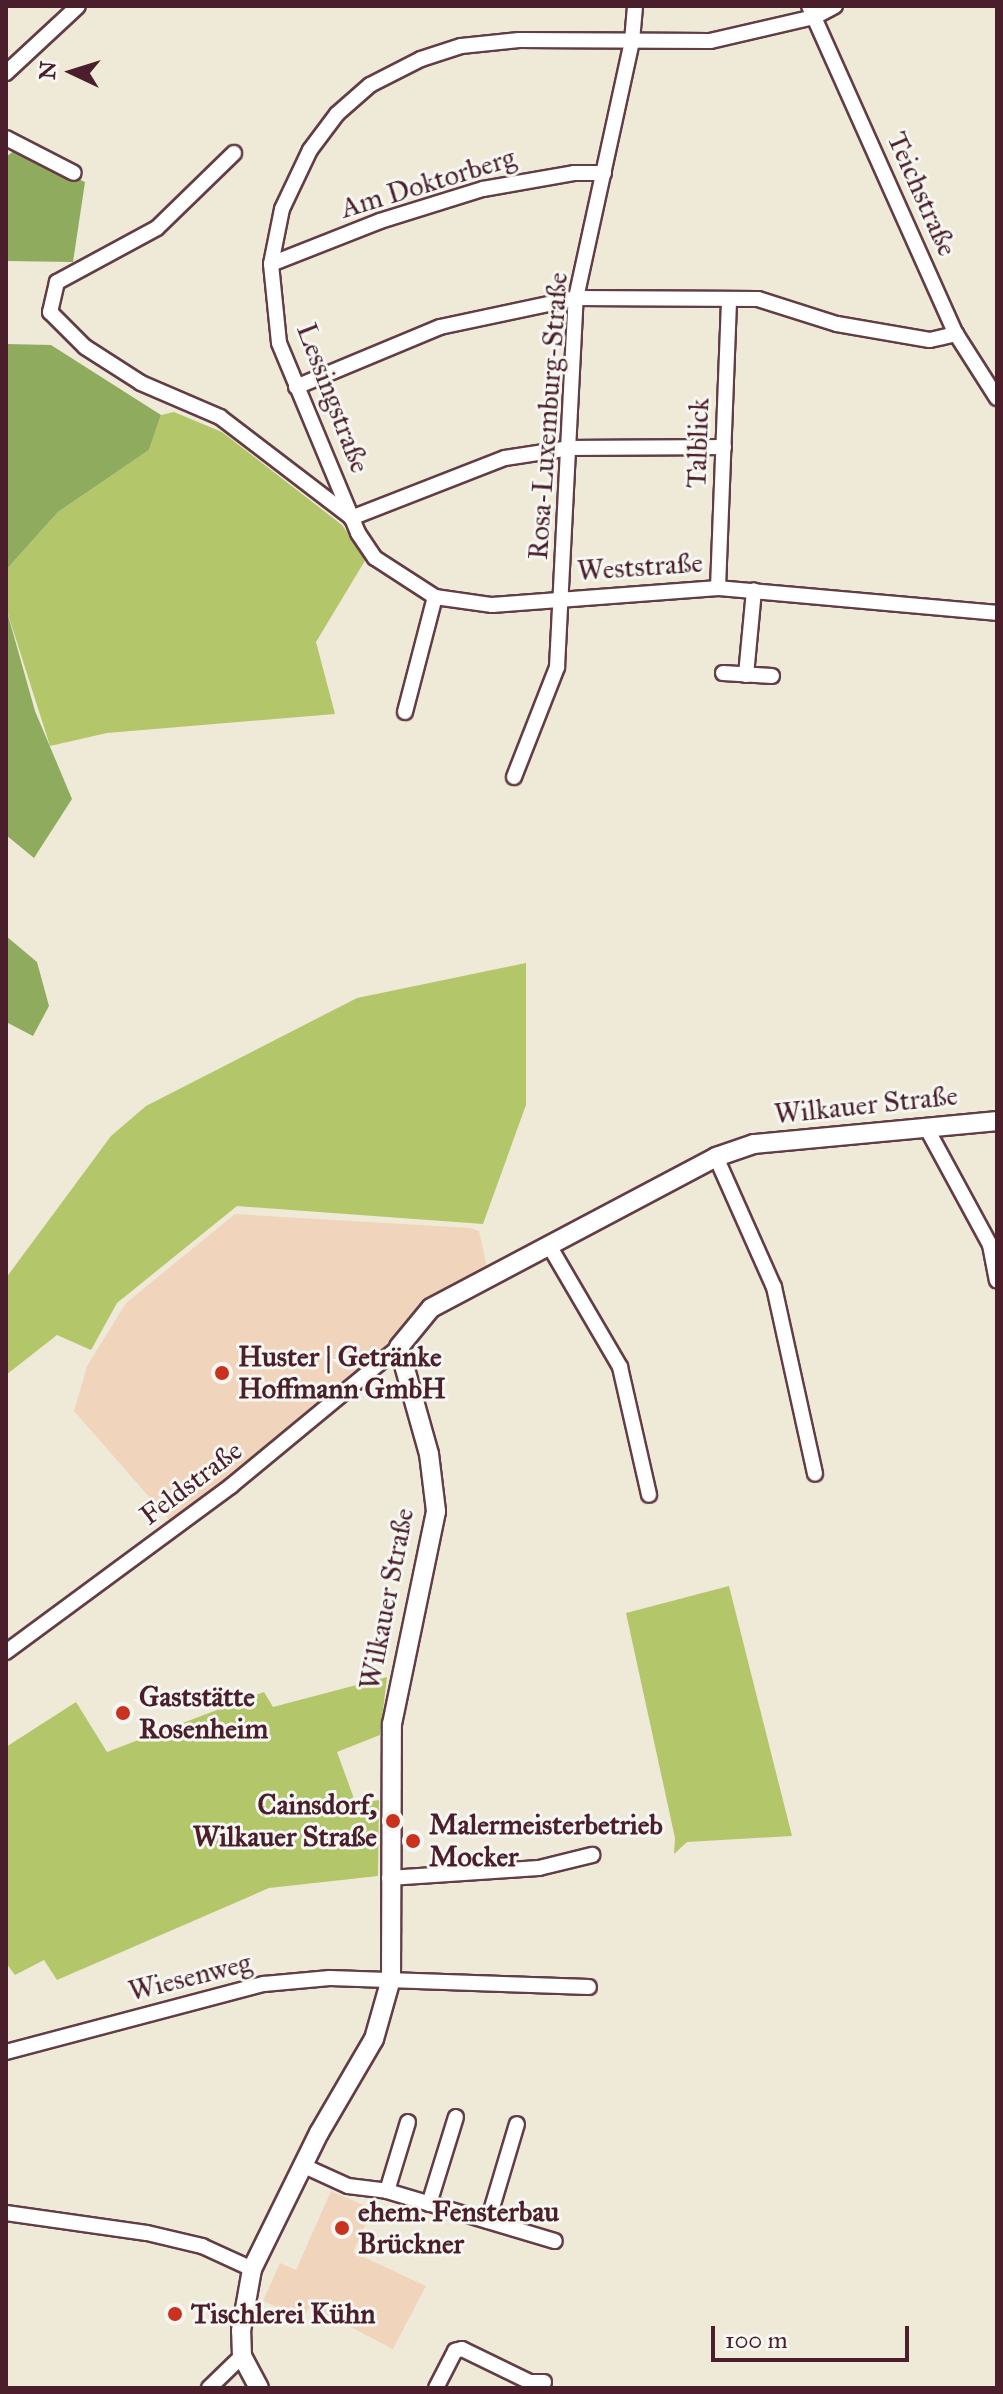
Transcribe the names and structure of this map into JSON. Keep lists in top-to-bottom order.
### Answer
{
  "streets": {
    "street": [
      "Am Doktorberg",
      "Teichstraße",
      "Lessingstraße",
      "Rosa-Luxemburg-Straße",
      "Talblick",
      "Weststraße",
      "Wilkauer Straße",
      "Feldstraße",
      "Wiesenweg"
    ]
  },
  "crossings": [
    ["Am Doktorberg", "Lessingstraße"],
    ["Am Doktorberg", "Rosa-Luxemburg-Straße"],
    ["Teichstraße", "Lessingstraße"],
    ["Lessingstraße", "Rosa-Luxemburg-Straße"],
    ["Lessingstraße", "Weststraße"],
    ["Rosa-Luxemburg-Straße", "Weststraße"],
    ["Talblick", "Weststraße"],
    ["Wilkauer Straße", "Feldstraße"],
    ["Wilkauer Straße", "Wiesenweg"]
  ],
  "places": [
    "Huster | Getränke Hoffmann GmbH",
    "Gaststätte Rosenheim",
    "Cainsdorf, Wilkauer Straße",
    "Malermeisterbetrieb Mocker",
    "ehem. Fensterbau Brückner",
    "Tischlerei Kühn"
  ],
  "scale_bar": "100 m",
  "north": "left"
}
